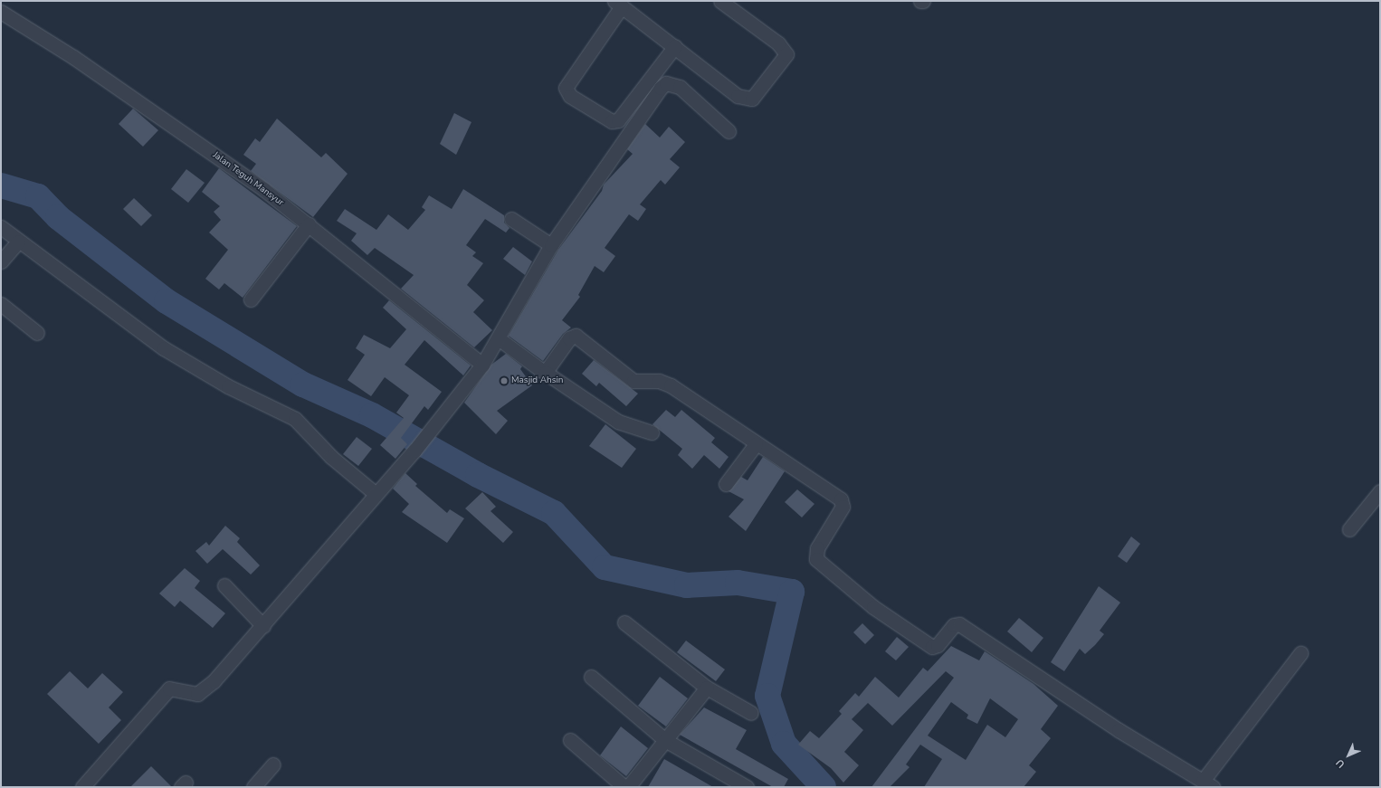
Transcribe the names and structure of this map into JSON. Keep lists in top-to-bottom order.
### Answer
{
  "streets": {
    "street": ["Jalan Teguh Mansyur"]
  },
  "places": ["Masjid Ahsin"],
  "north": "bottom left"
}
